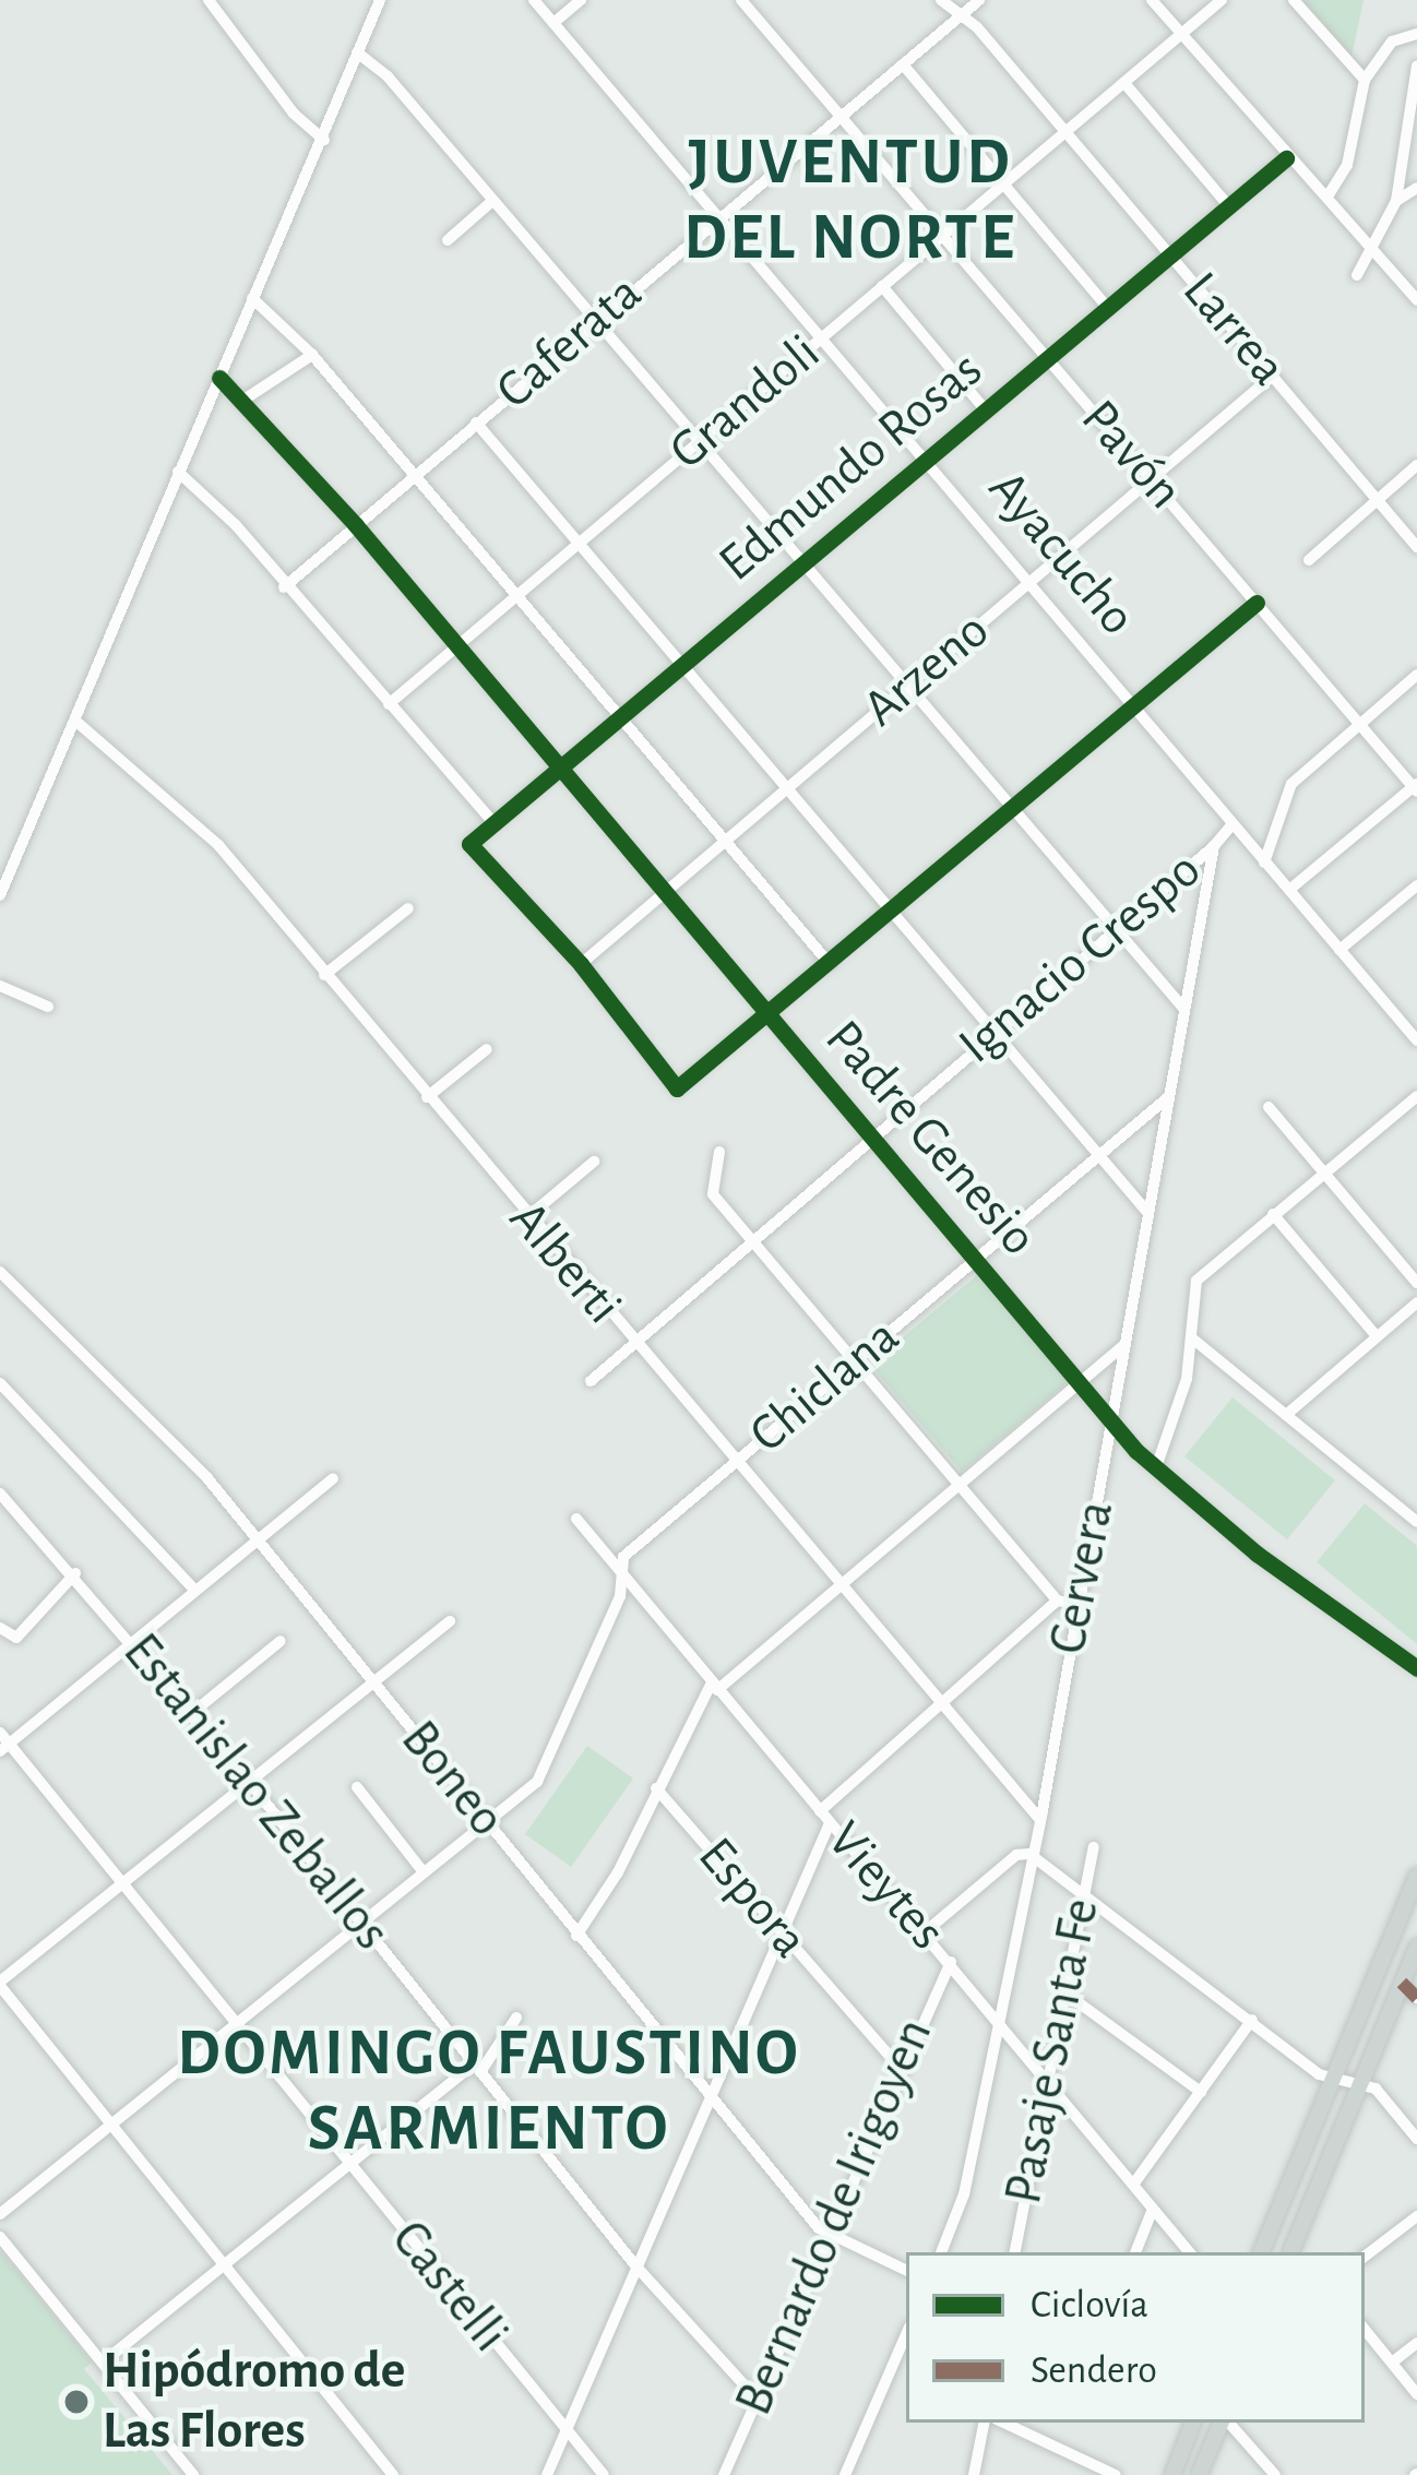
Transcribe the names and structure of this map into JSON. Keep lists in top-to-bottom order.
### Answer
{
  "streets": {
    "street": [
      "Larrea",
      "Caferata",
      "Grandoli",
      "Pavón",
      "Edmundo Rosas",
      "Ayacucho",
      "Arzeno",
      "Ignacio Crespo",
      "Padre Genesio",
      "Alberti",
      "Chiclana",
      "Cervera",
      "Boneo",
      "Estanislao Zeballos",
      "Vieytes",
      "Espora",
      "Pasaje Santa Fe",
      "Bernardo de Irigoyen",
      "Castelli"
    ]
  },
  "crossings": [
    ["Larrea", "Caferata"],
    ["Larrea", "Grandoli"],
    ["Larrea", "Edmundo Rosas"],
    ["Larrea", "Arzeno"],
    ["Caferata", "Pavón"],
    ["Caferata", "Ayacucho"],
    ["Caferata", "Padre Genesio"],
    ["Grandoli", "Pavón"],
    ["Grandoli", "Ayacucho"],
    ["Grandoli", "Padre Genesio"],
    ["Pavón", "Edmundo Rosas"],
    ["Pavón", "Arzeno"],
    ["Pavón", "Ignacio Crespo"],
    ["Edmundo Rosas", "Ayacucho"],
    ["Edmundo Rosas", "Arzeno"],
    ["Edmundo Rosas", "Padre Genesio"],
    ["Ayacucho", "Arzeno"],
    ["Ayacucho", "Ignacio Crespo"],
    ["Ayacucho", "Cervera"],
    ["Arzeno", "Padre Genesio"],
    ["Ignacio Crespo", "Padre Genesio"],
    ["Ignacio Crespo", "Alberti"],
    ["Ignacio Crespo", "Cervera"],
    ["Padre Genesio", "Chiclana"],
    ["Padre Genesio", "Cervera"],
    ["Alberti", "Chiclana"],
    ["Alberti", "Cervera"],
    ["Chiclana", "Cervera"],
    ["Chiclana", "Boneo"],
    ["Chiclana", "Estanislao Zeballos"],
    ["Chiclana", "Vieytes"],
    ["Chiclana", "Castelli"],
    ["Cervera", "Vieytes"],
    ["Boneo", "Bernardo de Irigoyen"],
    ["Estanislao Zeballos", "Bernardo de Irigoyen"],
    ["Vieytes", "Pasaje Santa Fe"],
    ["Vieytes", "Bernardo de Irigoyen"],
    ["Espora", "Bernardo de Irigoyen"]
  ],
  "districts": ["JUVENTUD DEL NORTE", "DOMINGO FAUSTINO SARMIENTO"],
  "places": ["Hipódromo de Las Flores"],
  "legend": ["Ciclovía", "Sendero"]
}
